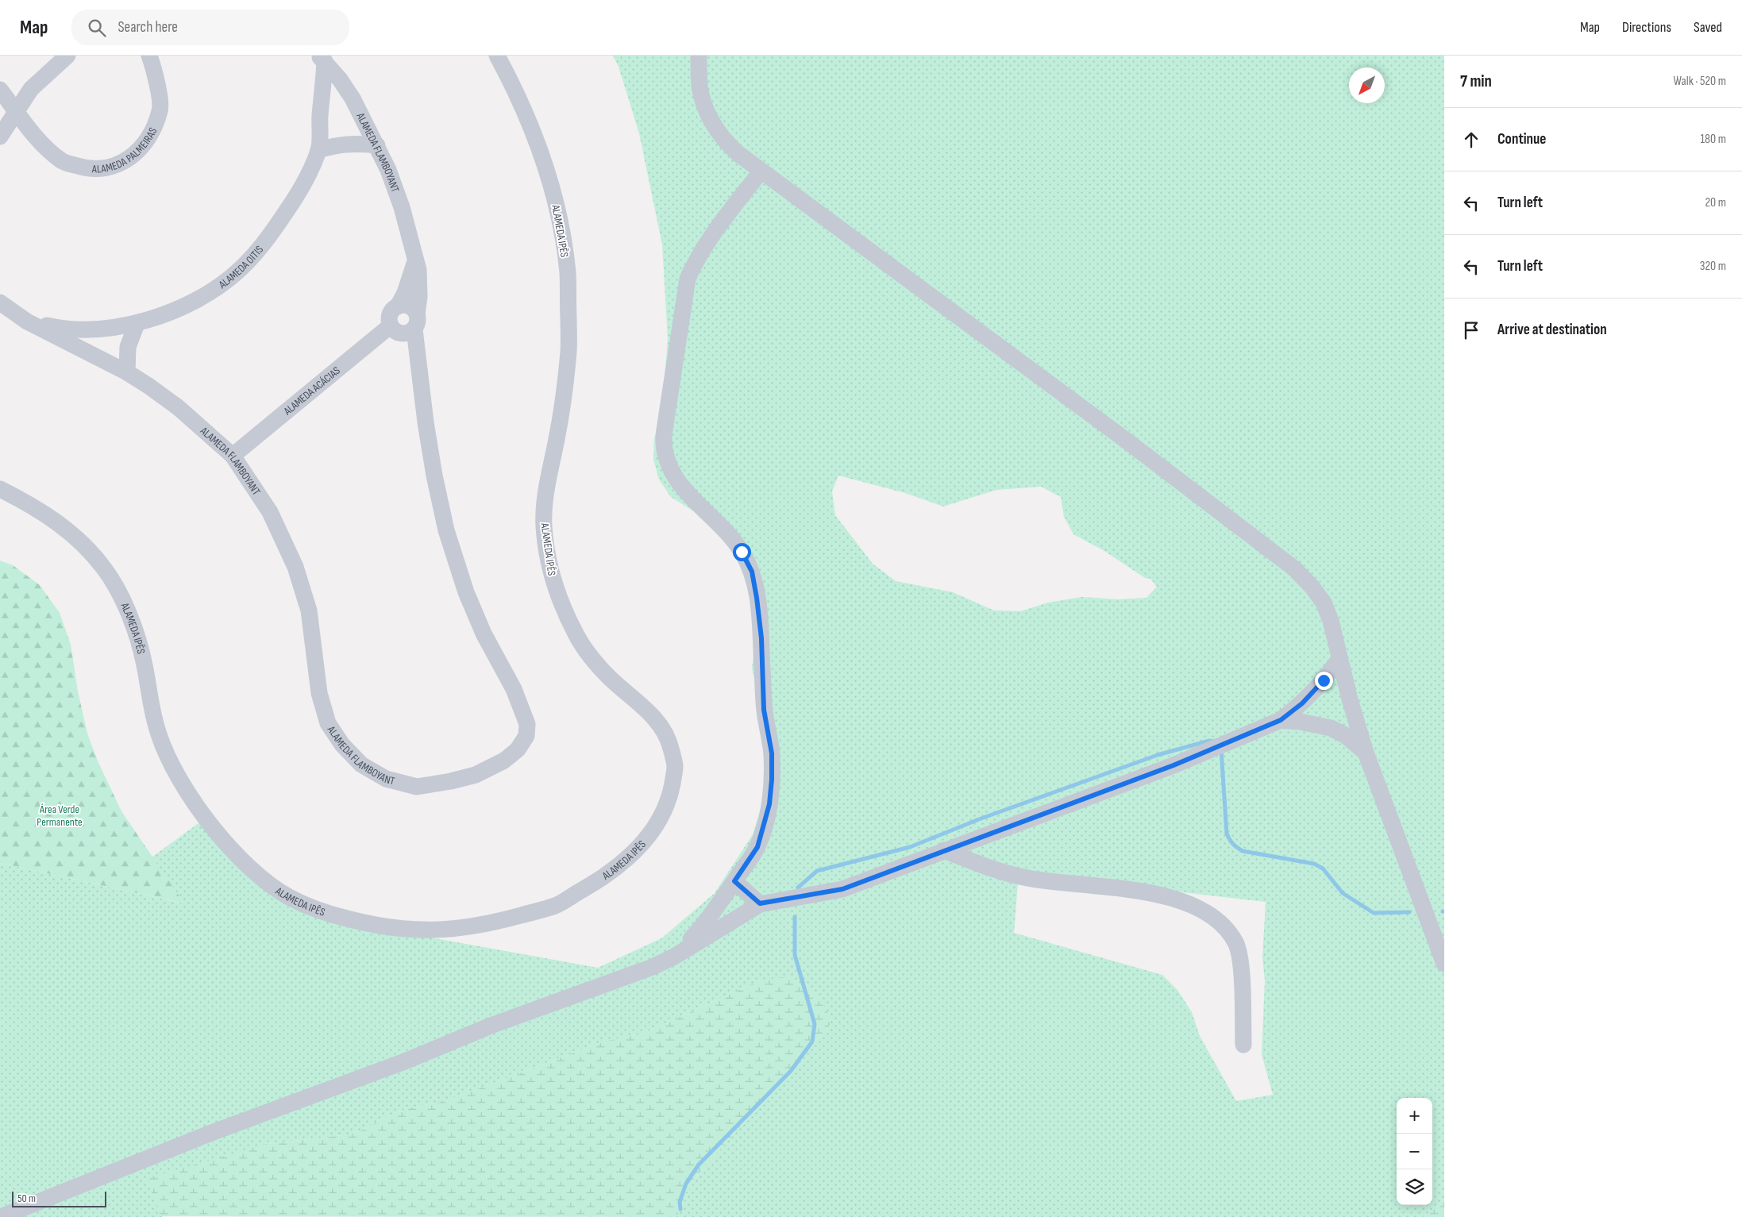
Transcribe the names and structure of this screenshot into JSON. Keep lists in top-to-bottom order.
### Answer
{
  "streets": {
    "street": [
      "ALAMEDA PALMEIRAS",
      "ALAMEDA FLAMBOYANT",
      "ALAMEDA IPÊS",
      "ALAMEDA OITIS",
      "ALAMEDA ACÁCIAS"
    ]
  },
  "crossings": [
    ["ALAMEDA FLAMBOYANT", "ALAMEDA OITIS"],
    ["ALAMEDA FLAMBOYANT", "ALAMEDA ACÁCIAS"]
  ],
  "parks": ["Área Verde Permanente"],
  "scale_bar": "50 m",
  "north": "bottom left",
  "page": {
    "header": "Map",
    "search": "Search here",
    "nav": ["Map", "Directions", "Saved"],
    "heading": ["7 min", "Walk · 520 m"],
    "list": [
      ["Continue", "180 m"],
      ["Turn left", "20 m"],
      ["Turn left", "320 m"],
      "Arrive at destination"
    ],
    "map_buttons": ["+", "−"],
    "scale": "50 m"
  }
}
